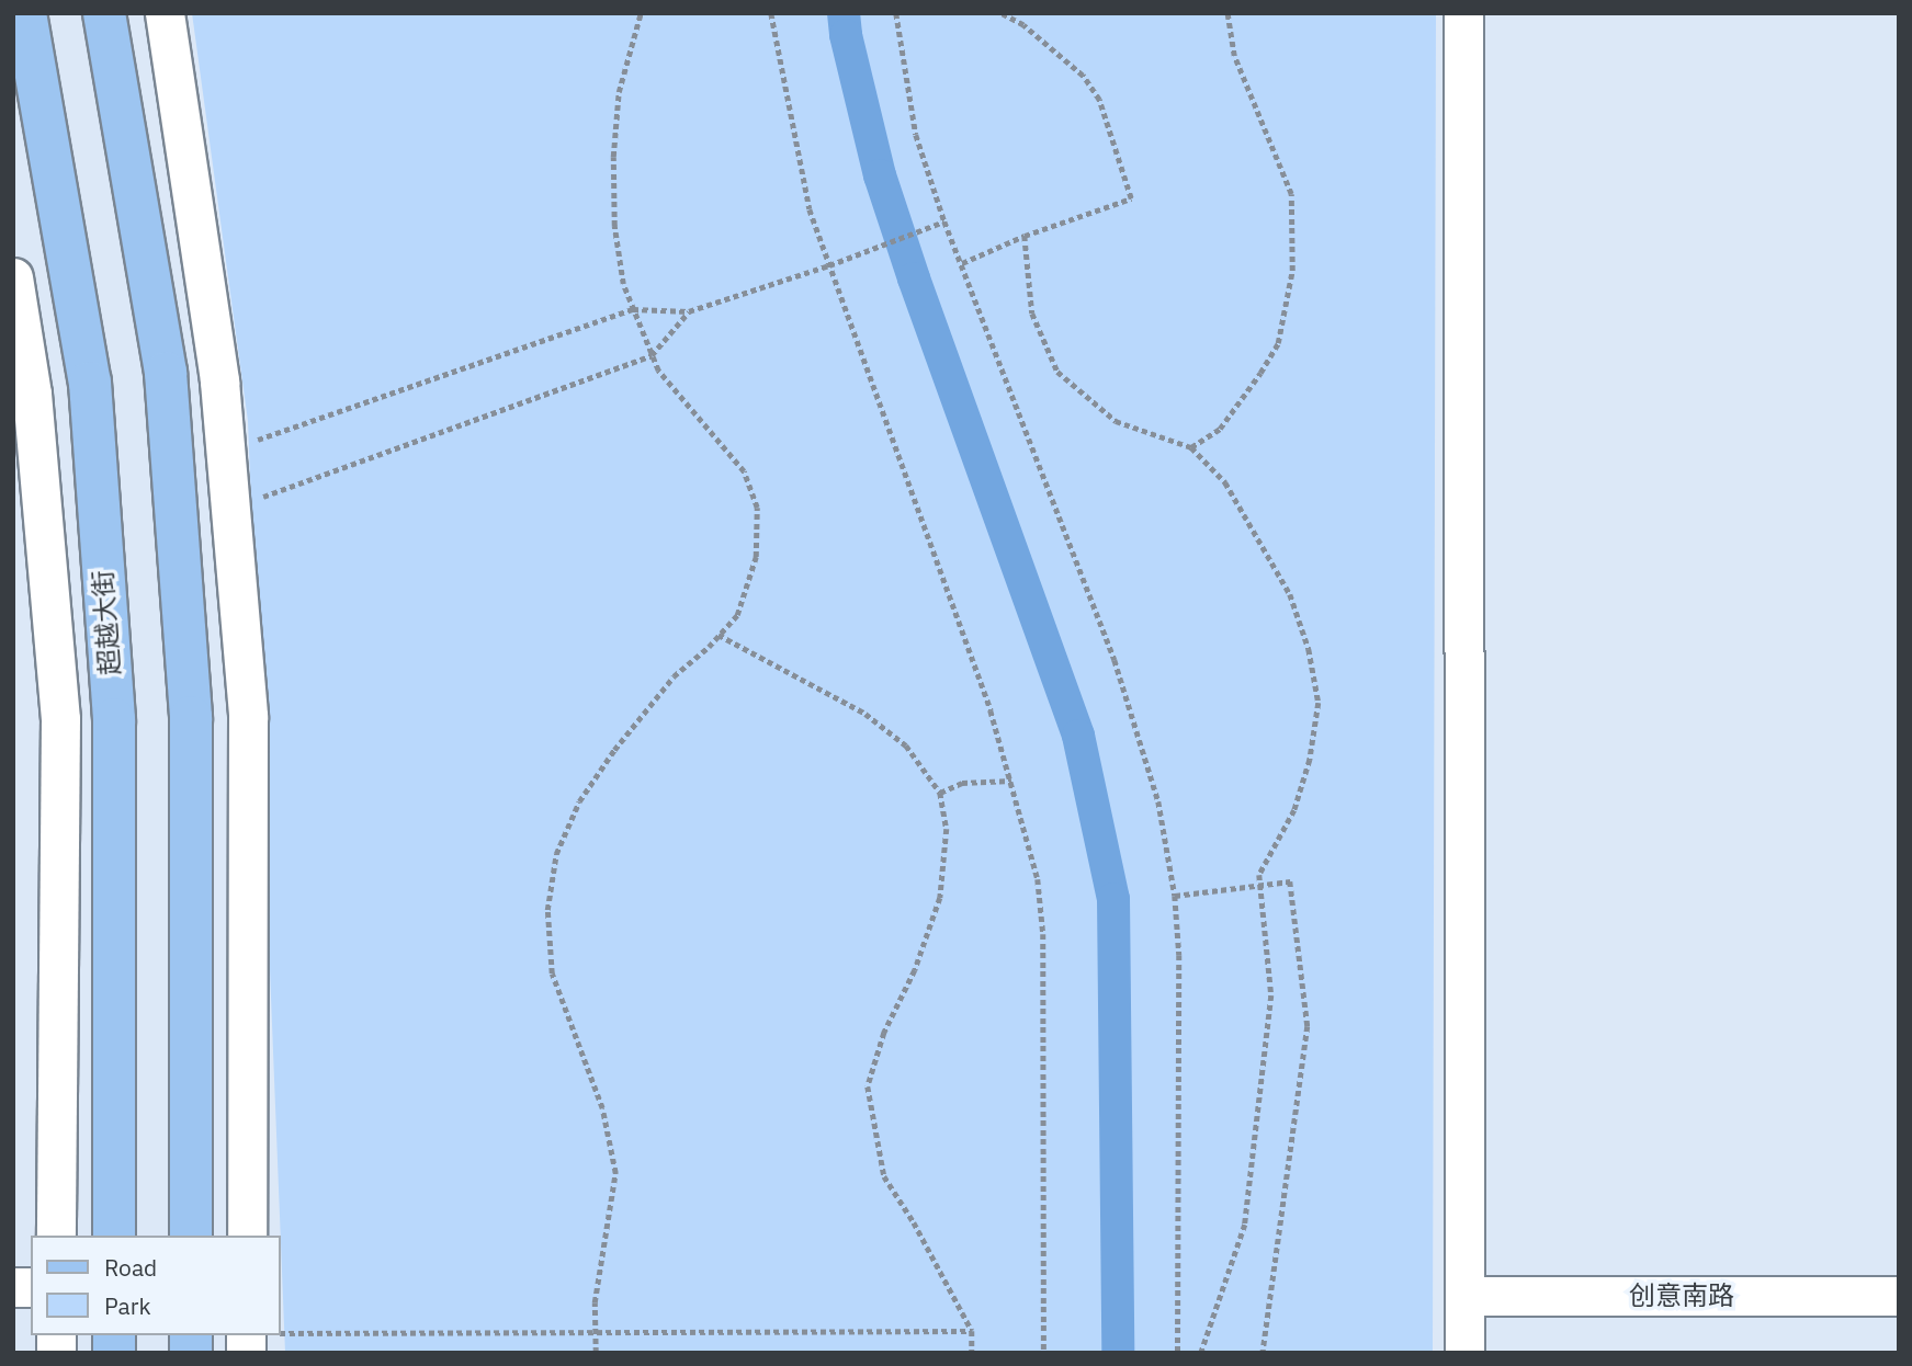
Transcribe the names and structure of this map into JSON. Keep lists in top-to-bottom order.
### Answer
{
  "streets": {
    "main road": ["超越大街"],
    "street": ["创意南路"]
  },
  "legend": ["Road", "Park"]
}
